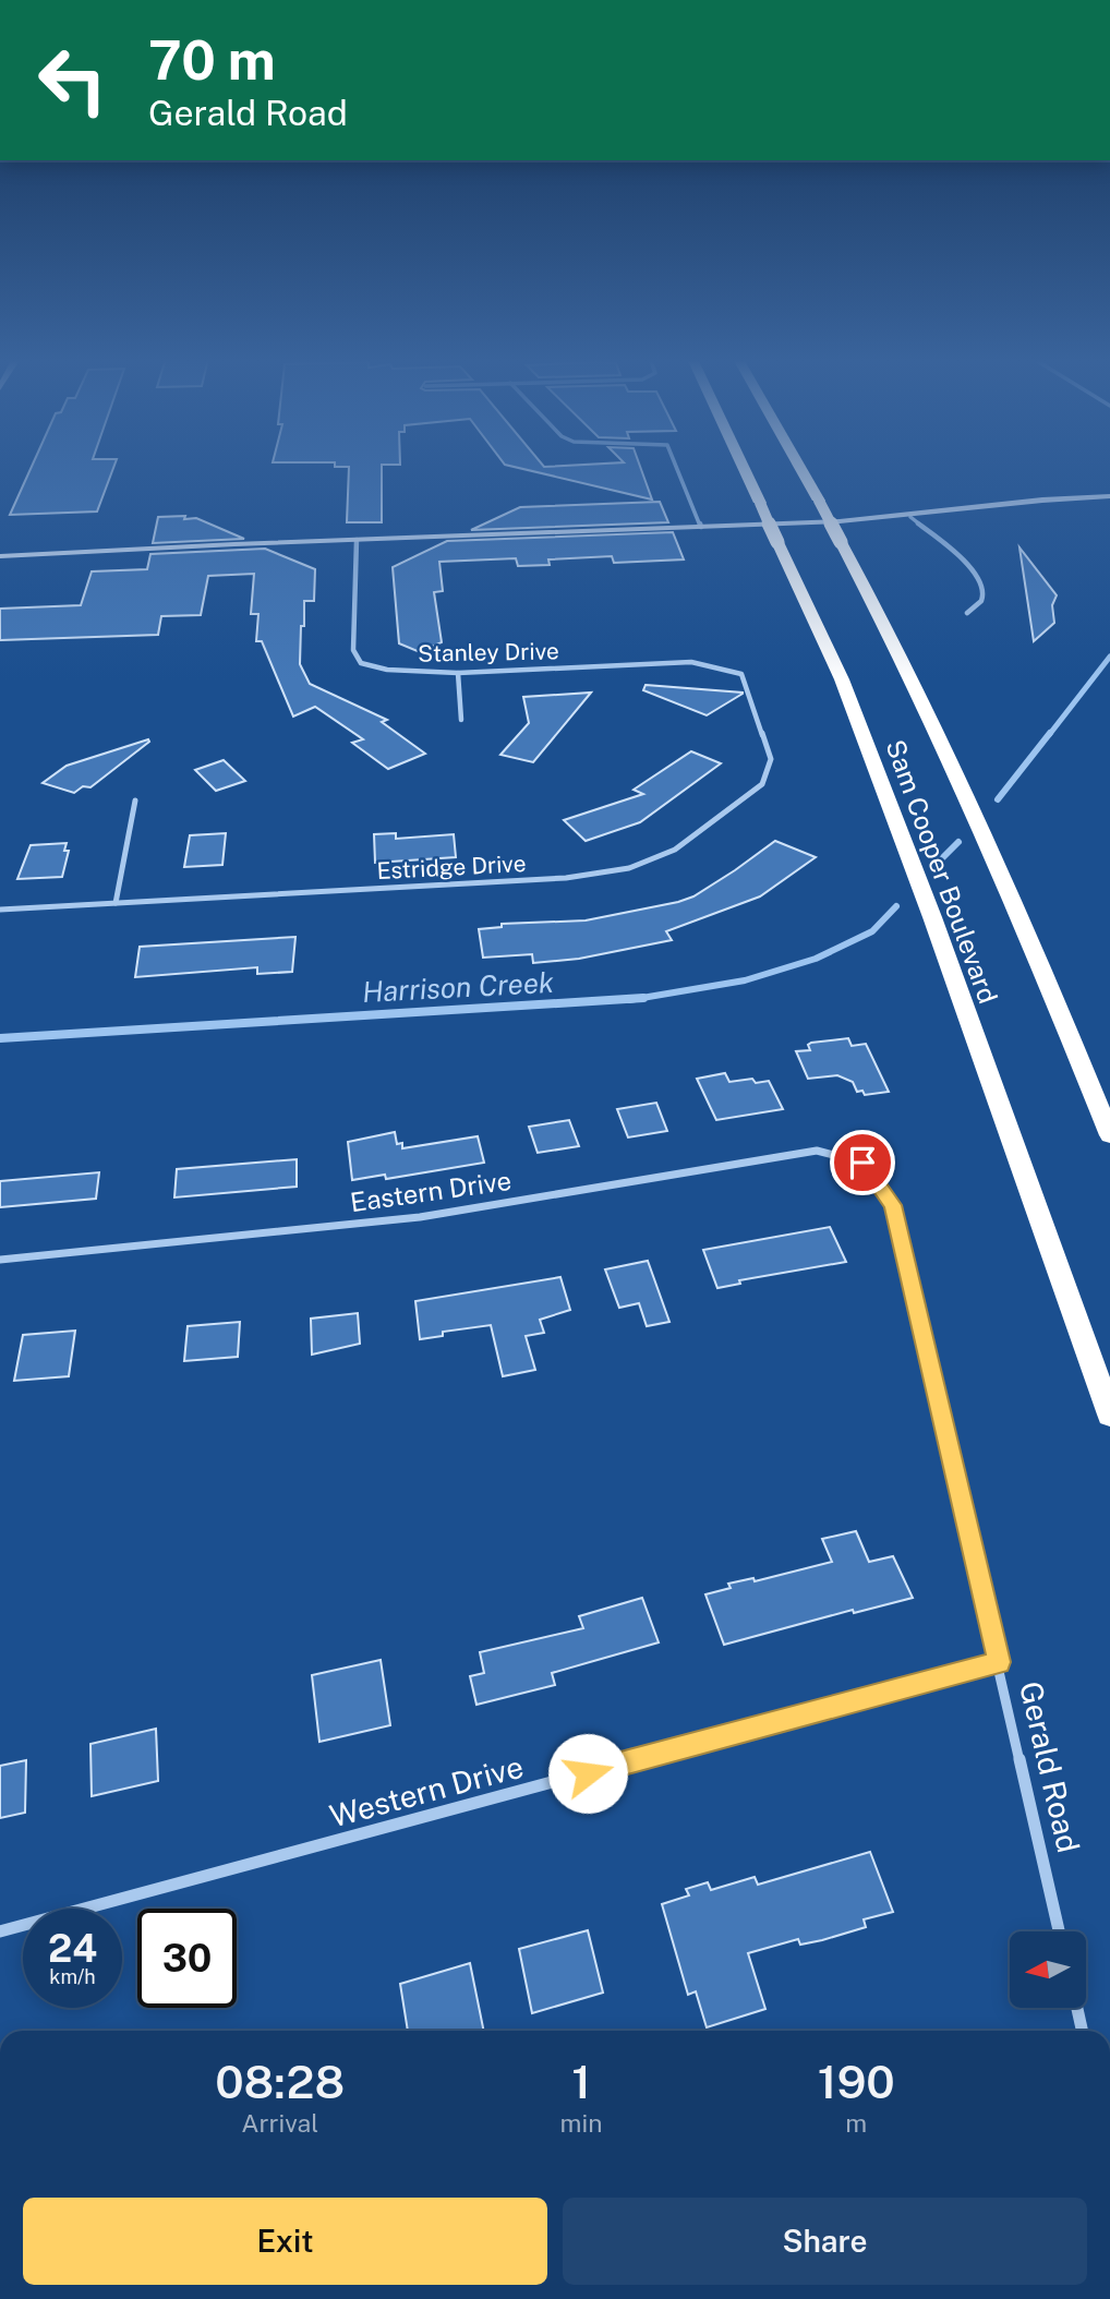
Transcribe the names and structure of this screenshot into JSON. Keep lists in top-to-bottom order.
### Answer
{
  "streets": {
    "highway": ["Sam Cooper Boulevard"],
    "street": [
      "Stanley Drive",
      "Estridge Drive",
      "Eastern Drive",
      "Gerald Road",
      "Western Drive"
    ]
  },
  "crossings": [
    ["Stanley Drive", "Estridge Drive"],
    ["Eastern Drive", "Gerald Road"],
    ["Gerald Road", "Western Drive"]
  ],
  "water": ["Harrison Creek"],
  "north": "left",
  "page": {
    "turn": ["70 m", "Gerald Road"],
    "speed": "24 km/h",
    "limit": "30",
    "eta": [
      "08:28",
      "Arrival",
      "1",
      "min",
      "190",
      "m"
    ],
    "buttons": ["Exit", "Share"]
  }
}
